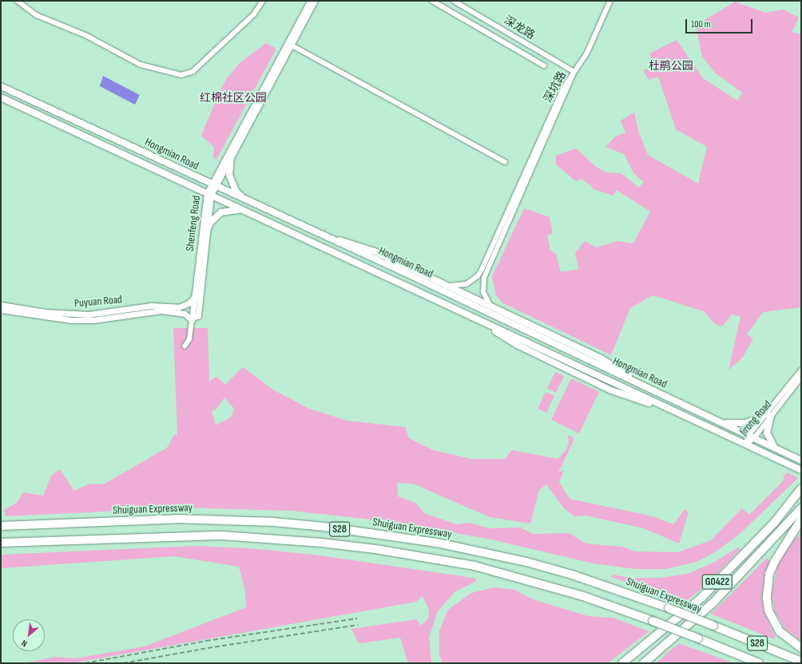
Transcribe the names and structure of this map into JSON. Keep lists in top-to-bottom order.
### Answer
{
  "streets": {
    "highway": ["Shuiguan Expressway", "S28", "G0422"],
    "main road": ["Hongmian Road"],
    "street": [
      "深龙路",
      "深坑路",
      "Shenfeng Road",
      "Puyuan Road",
      "Jirong Road"
    ]
  },
  "crossings": [
    ["深龙路", "深坑路"],
    ["Hongmian Road", "Shenfeng Road"],
    ["Hongmian Road", "Jirong Road"],
    ["Shenfeng Road", "Puyuan Road"]
  ],
  "parks": ["杜鹃公园", "红棉社区公园"],
  "scale_bar": "100 m",
  "north": "bottom left"
}
